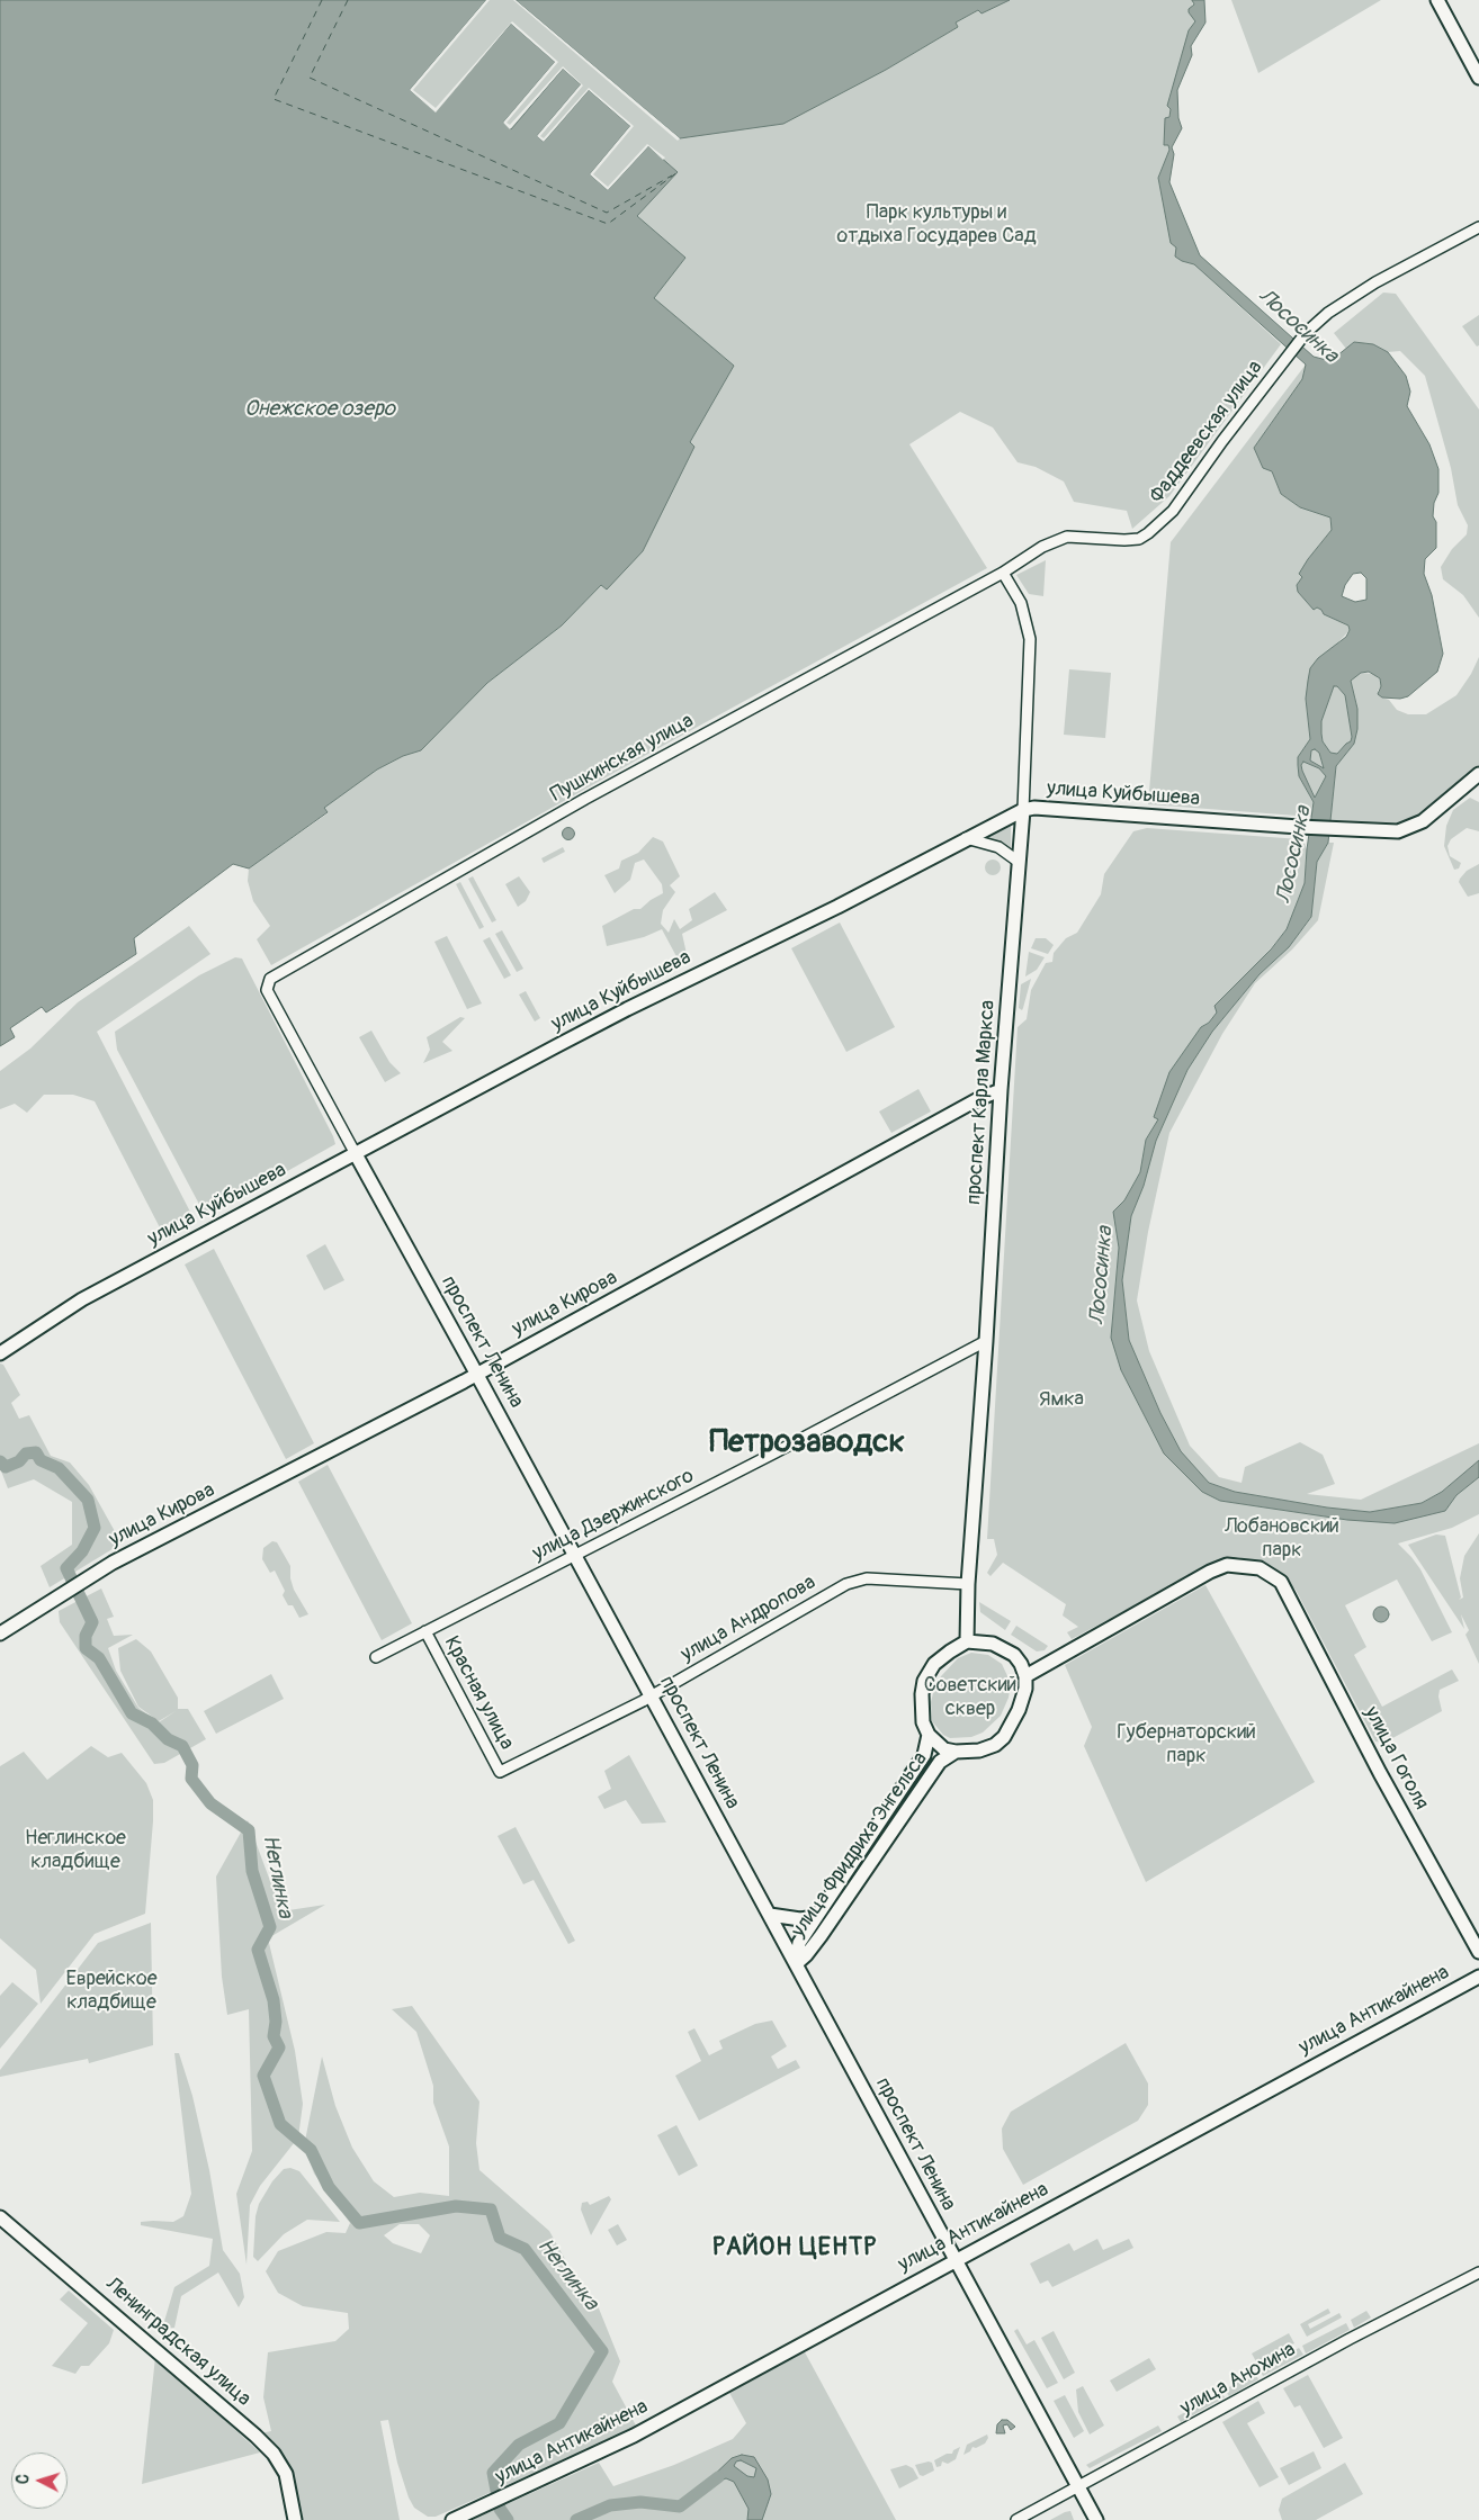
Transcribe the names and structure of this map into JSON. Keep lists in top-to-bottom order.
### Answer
{
  "streets": {
    "main road": [
      "улица Куйбышева",
      "проспект Карла Маркса",
      "улица Кирова",
      "проспект Ленина",
      "улица Гоголя",
      "улица Фридриха Энгельса",
      "улица Антикайнена",
      "Ленинградская улица"
    ],
    "street": [
      "Фаддеевская улица",
      "Пушкинская улица",
      "улица Дзержинского",
      "улица Андропова",
      "Красная улица",
      "улица Анохина"
    ]
  },
  "crossings": [
    ["Фаддеевская улица", "Пушкинская улица"],
    ["Фаддеевская улица", "проспект Карла Маркса"],
    ["Пушкинская улица", "проспект Карла Маркса"],
    ["Пушкинская улица", "проспект Ленина"],
    ["улица Куйбышева", "проспект Карла Маркса"],
    ["улица Куйбышева", "проспект Ленина"],
    ["проспект Карла Маркса", "улица Кирова"],
    ["проспект Карла Маркса", "улица Дзержинского"],
    ["проспект Карла Маркса", "улица Андропова"],
    ["проспект Карла Маркса", "улица Гоголя"],
    ["проспект Карла Маркса", "улица Фридриха Энгельса"],
    ["улица Кирова", "проспект Ленина"],
    ["проспект Ленина", "улица Дзержинского"],
    ["проспект Ленина", "улица Андропова"],
    ["проспект Ленина", "улица Фридриха Энгельса"],
    ["проспект Ленина", "улица Антикайнена"],
    ["проспект Ленина", "улица Анохина"],
    ["улица Дзержинского", "Красная улица"],
    ["улица Андропова", "Красная улица"],
    ["улица Гоголя", "улица Фридриха Энгельса"]
  ],
  "districts": ["Петрозаводск", "РАЙОН ЦЕНТР"],
  "water": ["Лососинка", "Онежское озеро", "Неглинка"],
  "parks": [
    "Парк культуры и отдыха Государев Сад",
    "Ямка",
    "Лобановский парк",
    "Советский сквер",
    "Губернаторский парк",
    "Неглинское кладбище",
    "Еврейское кладбище"
  ],
  "north": "left"
}
